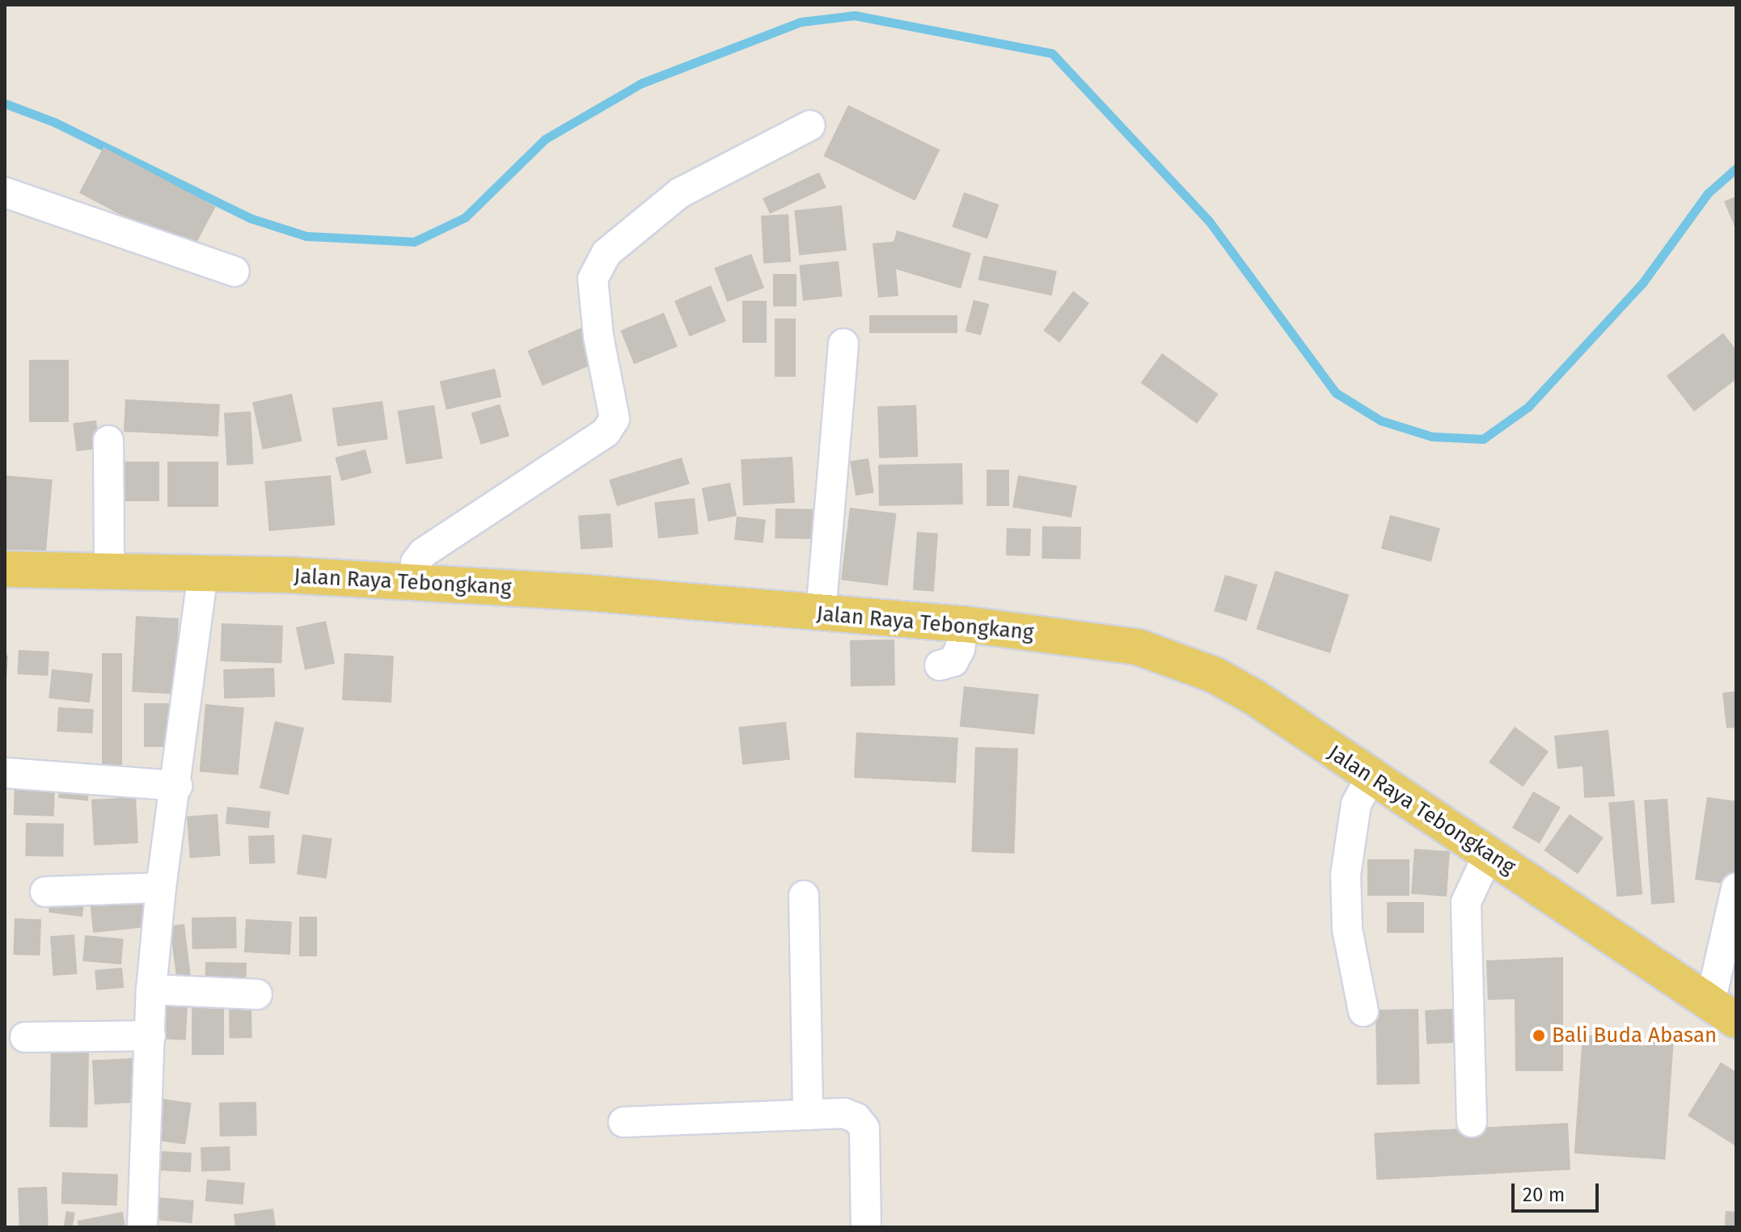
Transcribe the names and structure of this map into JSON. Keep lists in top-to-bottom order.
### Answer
{
  "streets": {
    "main road": ["Jalan Raya Tebongkang"]
  },
  "places": ["Bali Buda Abasan"],
  "scale_bar": "20 m"
}
